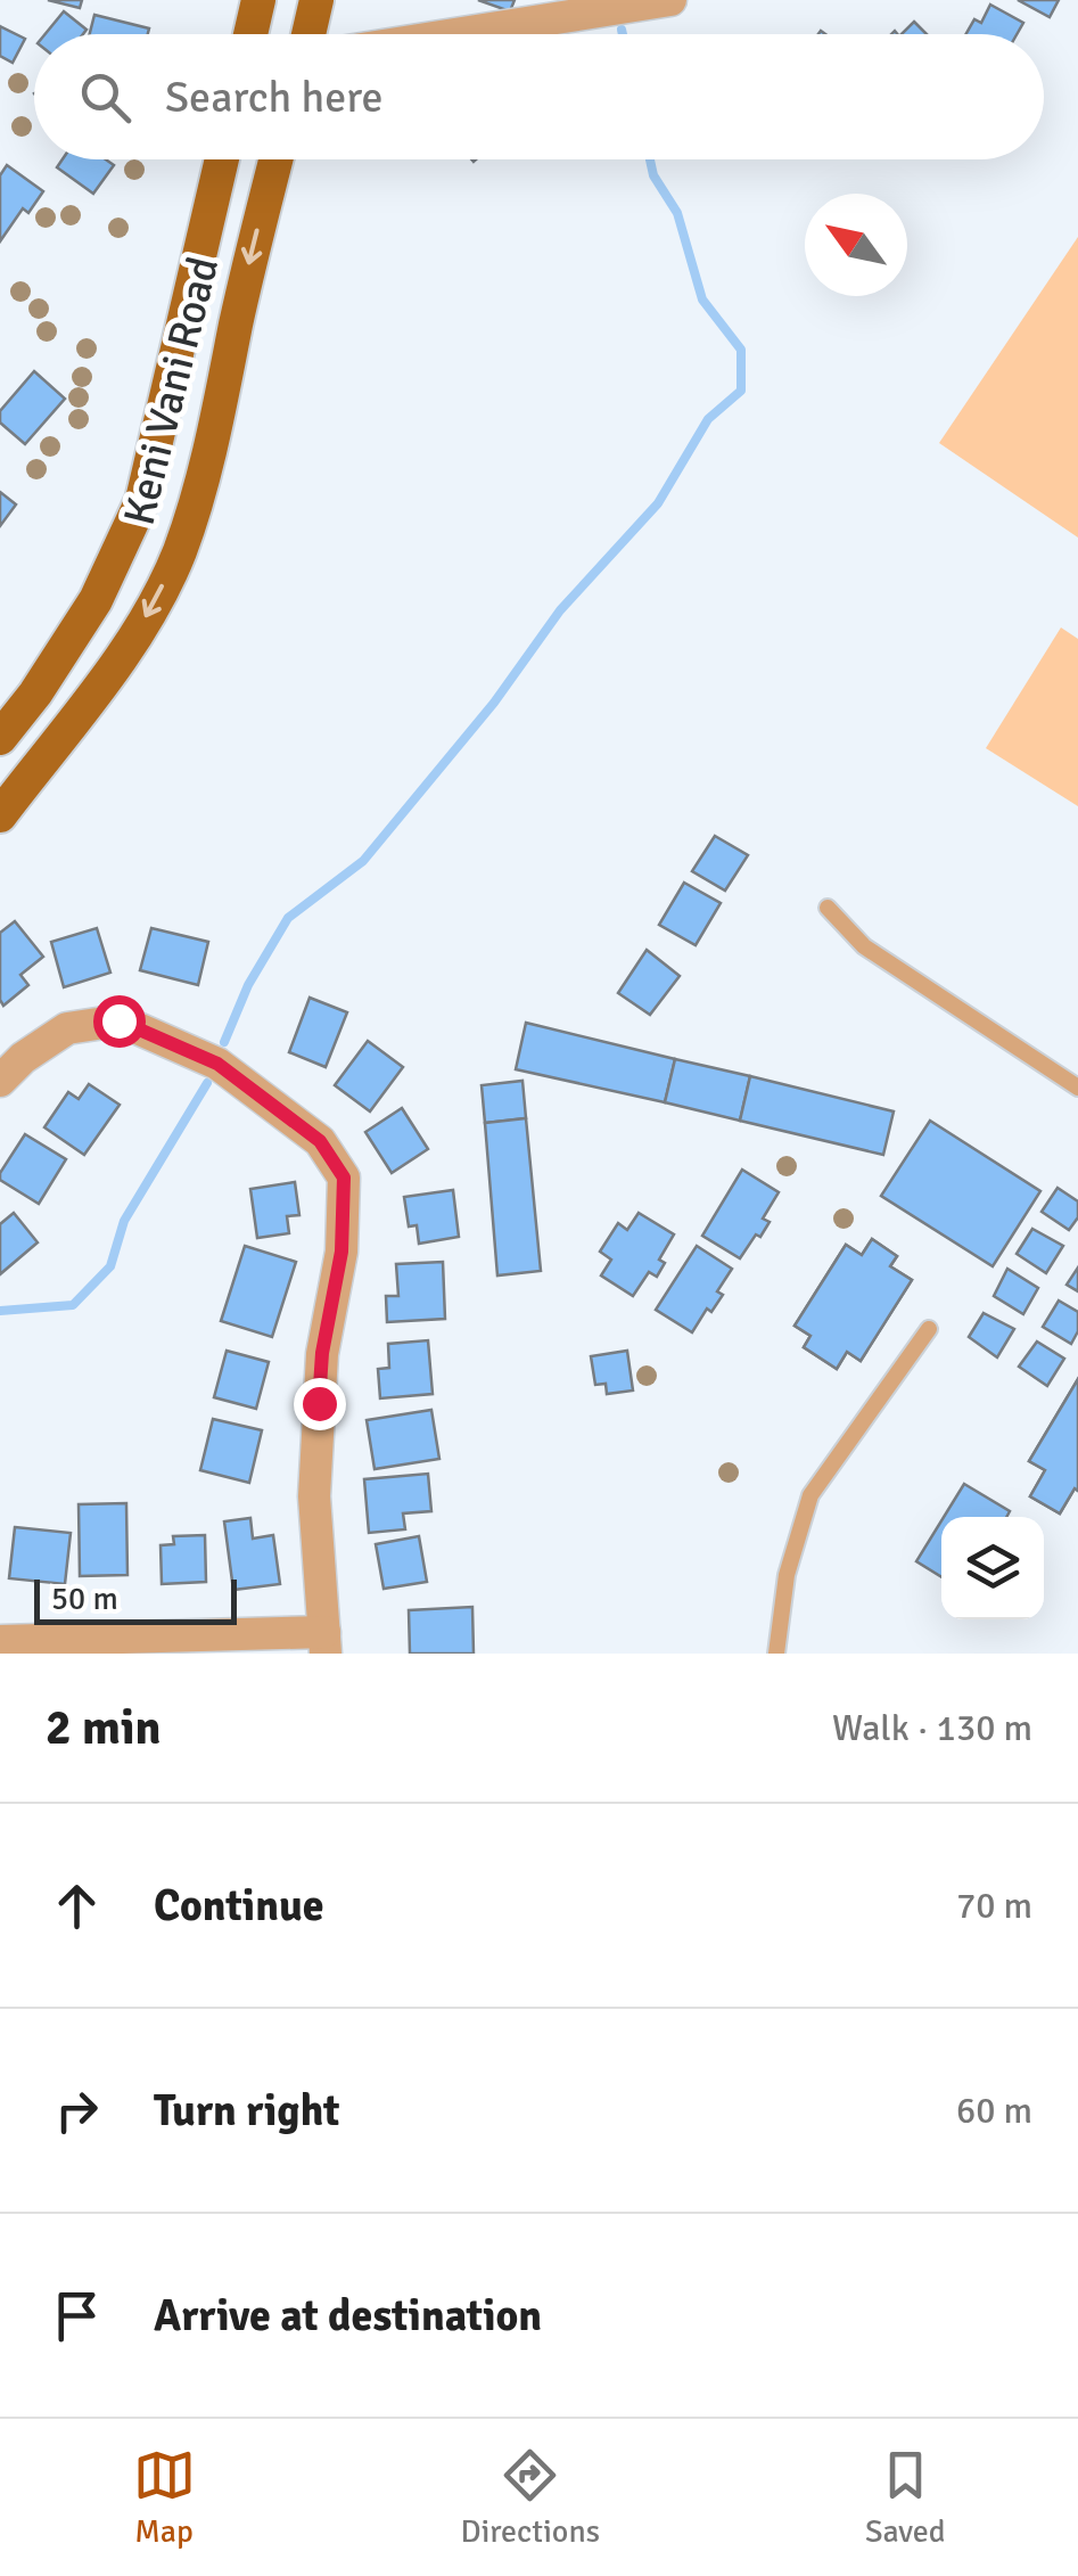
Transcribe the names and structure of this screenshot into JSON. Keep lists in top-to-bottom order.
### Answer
{
  "streets": {
    "main road": ["Keni Vani Road"]
  },
  "scale_bar": "50 m",
  "north": "top left",
  "page": {
    "search": "Search here",
    "scale": "50 m",
    "heading": ["2 min", "Walk · 130 m"],
    "list": [
      ["Continue", "70 m"],
      ["Turn right", "60 m"],
      "Arrive at destination"
    ],
    "nav": ["Map", "Directions", "Saved"]
  }
}
